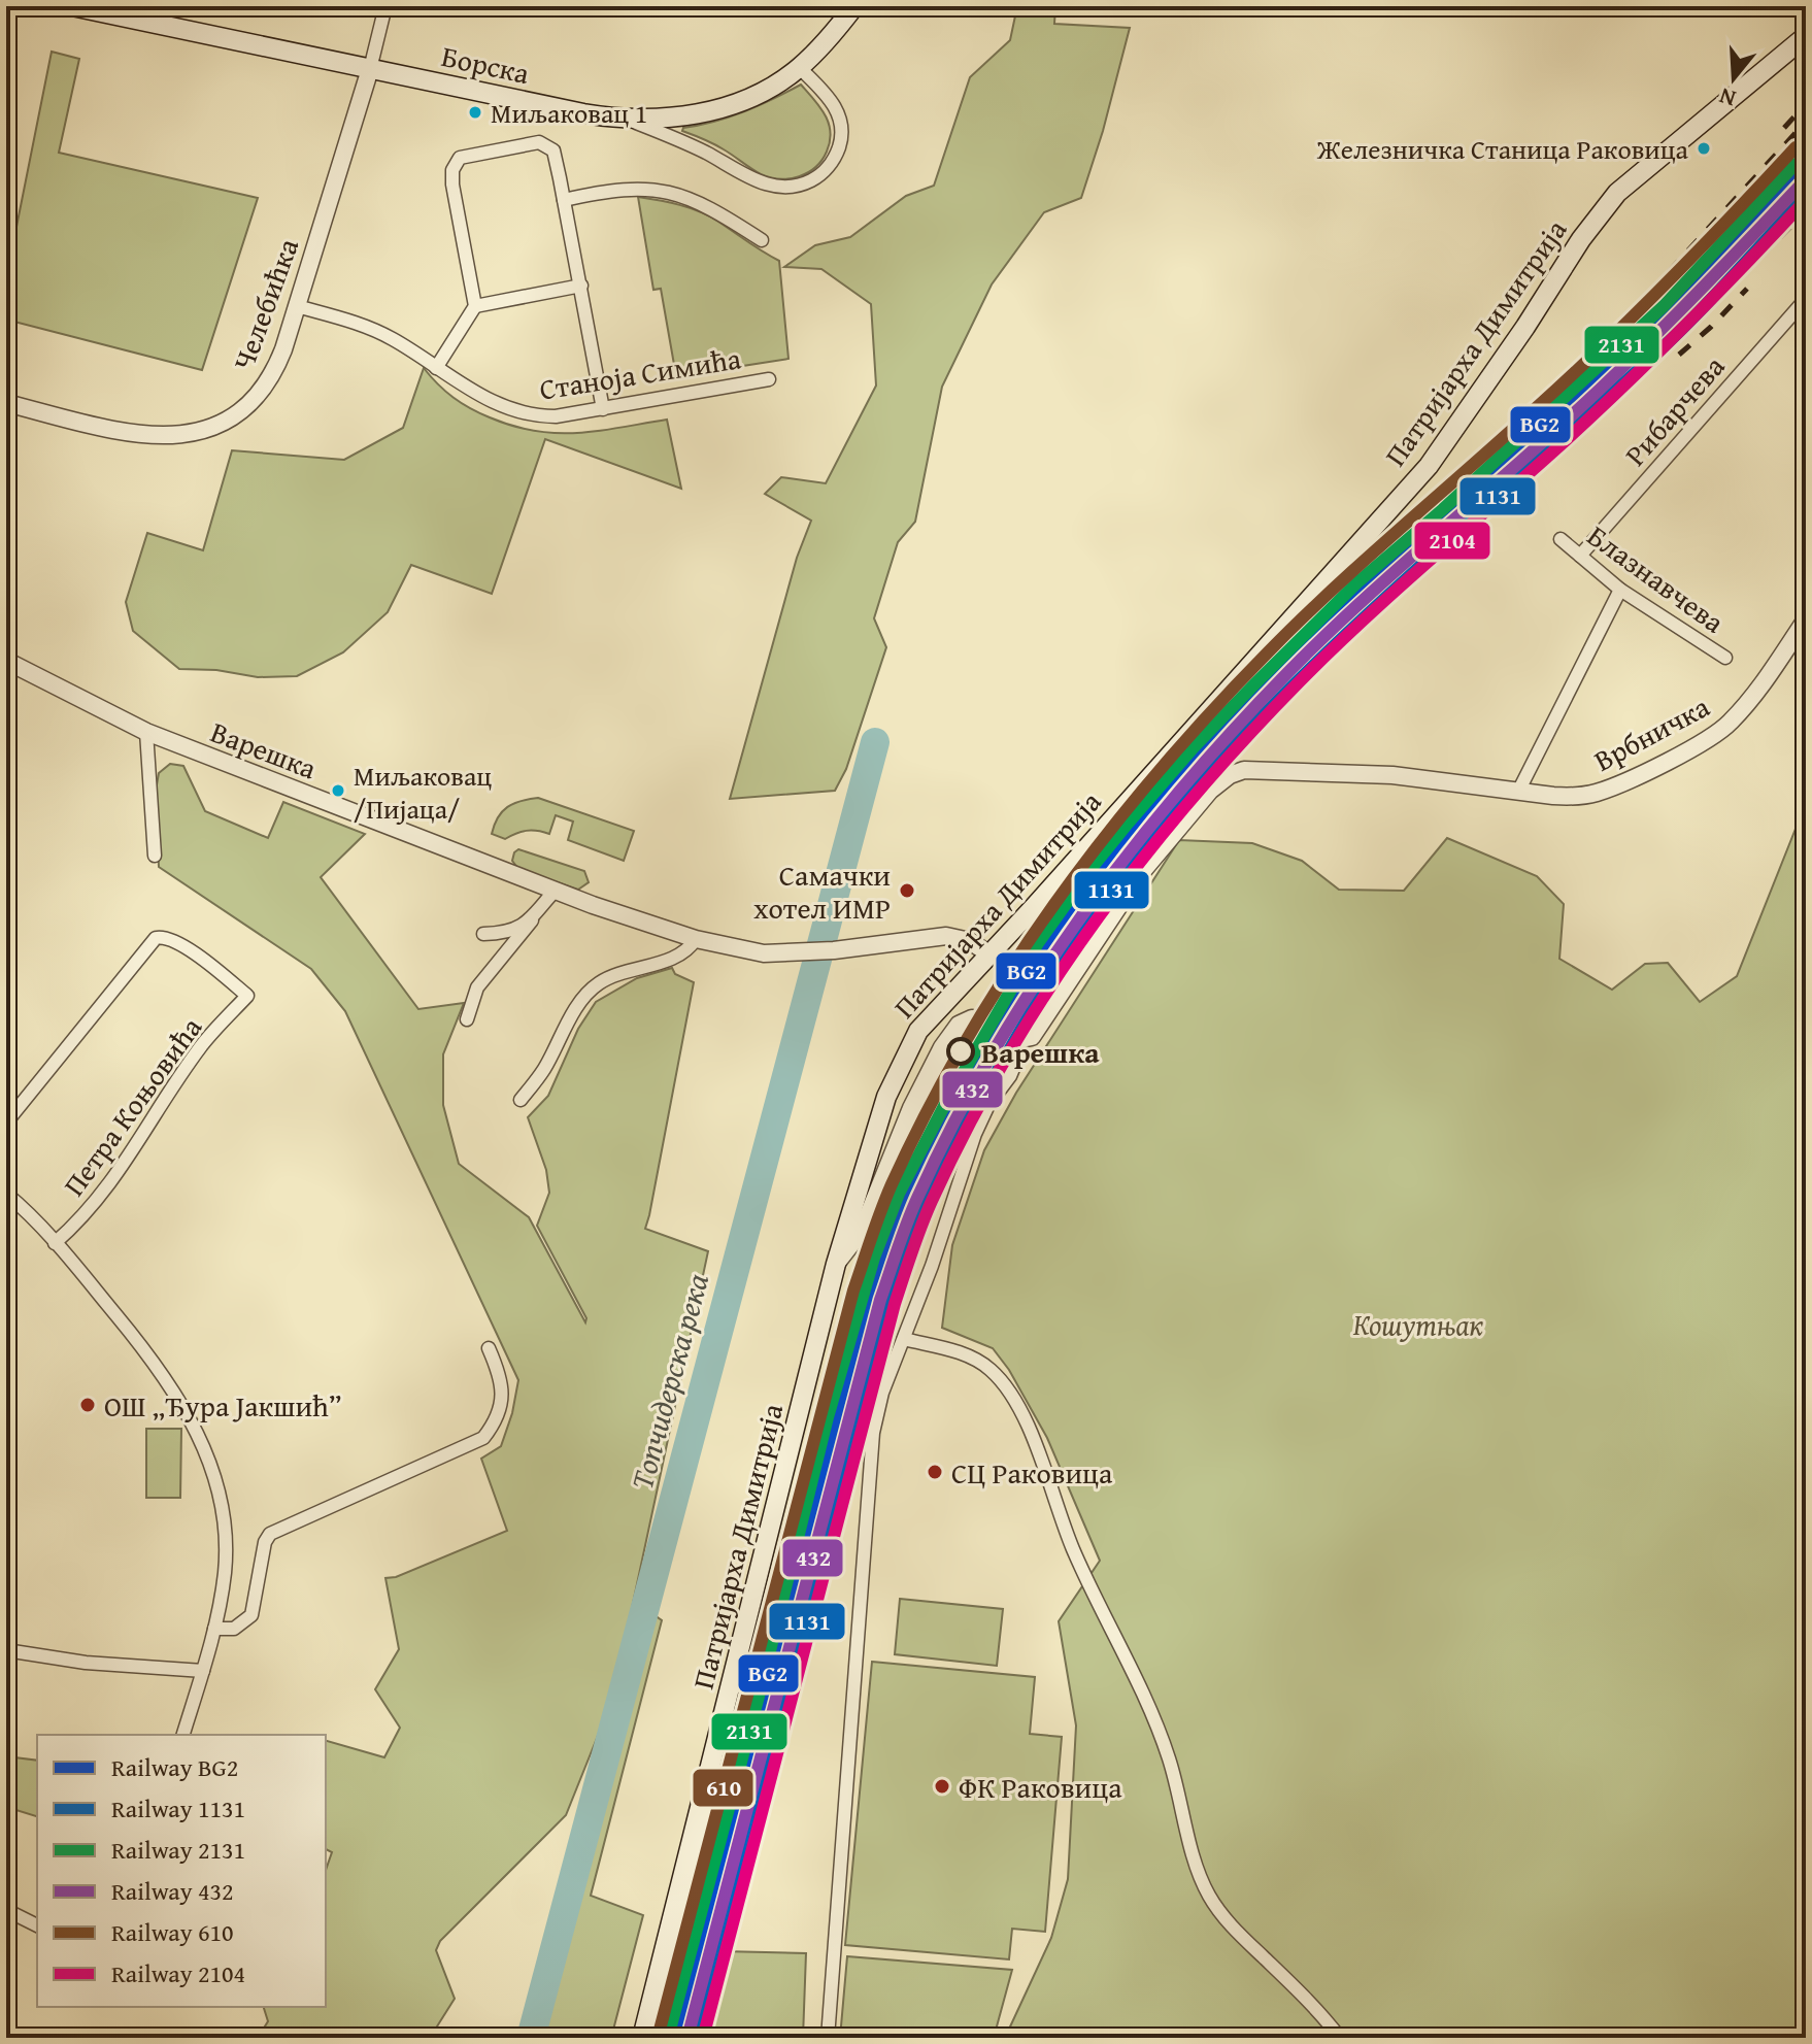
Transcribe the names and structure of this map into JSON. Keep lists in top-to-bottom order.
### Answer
{
  "streets": {
    "main road": ["Борска", "Патријарха Димитрија"],
    "street": [
      "Челебићка",
      "Станоја Симића",
      "Рибарчева",
      "Блазнавчева",
      "Врбничка",
      "Варешка",
      "Петра Коњовића"
    ]
  },
  "crossings": [
    ["Борска", "Челебићка"],
    ["Челебићка", "Станоја Симића"],
    ["Патријарха Димитрија", "Варешка"],
    ["Рибарчева", "Блазнавчева"]
  ],
  "water": ["Топчидерска река"],
  "parks": ["Кошутњак"],
  "places": [
    "Миљаковац 1",
    "Железничка Станица Раковица",
    "Миљаковац /Пијаца/",
    "Самачки хотел ИМР",
    "Варешка",
    "ОШ „Ђура Јакшић”",
    "СЦ Раковица",
    "ФК Раковица"
  ],
  "lines": [
    "rail line 610",
    "rail line BG2",
    "rail line 2131",
    "rail line 432",
    "rail line 1131",
    "rail line 2104"
  ],
  "legend": [
    "Railway BG2",
    "Railway 1131",
    "Railway 2131",
    "Railway 432",
    "Railway 610",
    "Railway 2104"
  ],
  "north": "bottom"
}
